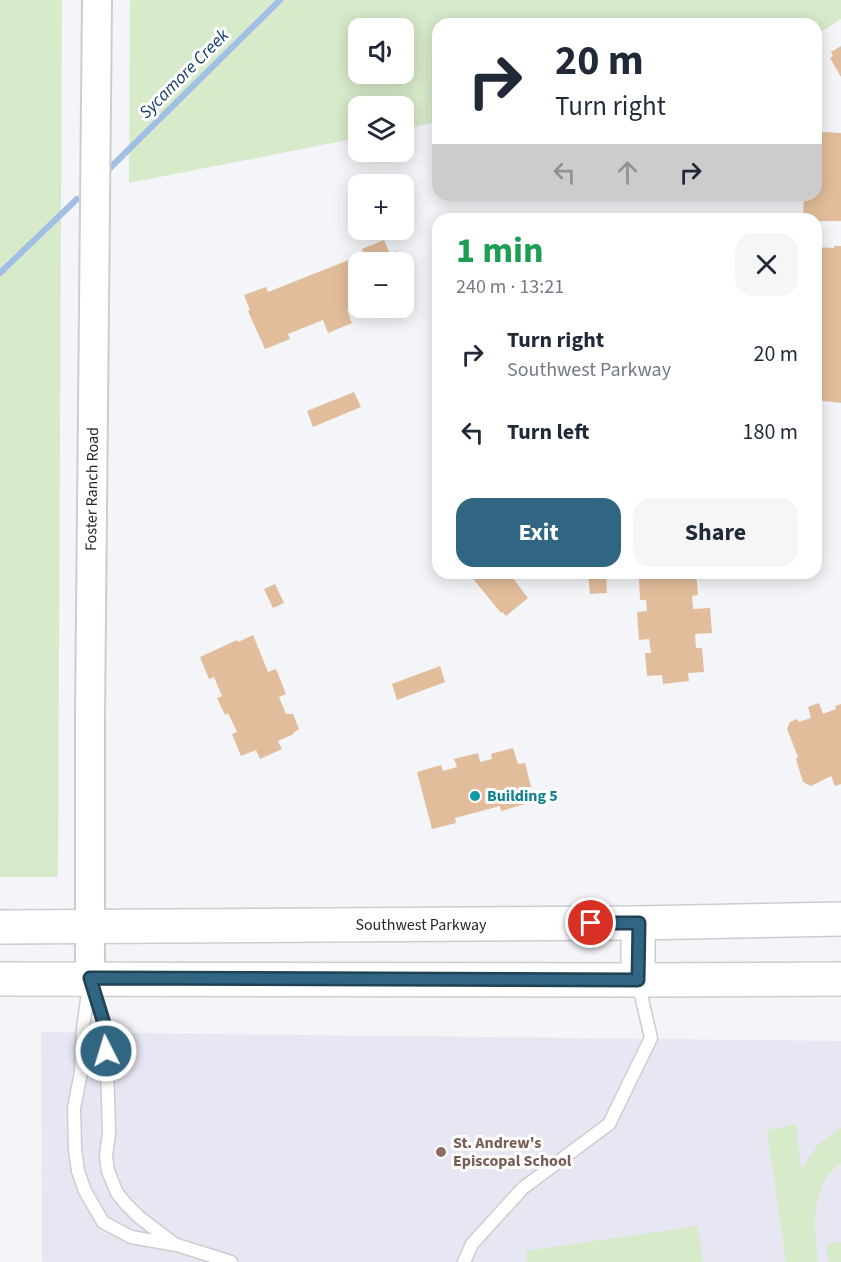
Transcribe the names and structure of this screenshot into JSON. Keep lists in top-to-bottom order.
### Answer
{
  "streets": {
    "main road": ["Southwest Parkway"],
    "street": ["Foster Ranch Road"]
  },
  "crossings": [
    ["Foster Ranch Road", "Southwest Parkway"]
  ],
  "water": ["Sycamore Creek"],
  "places": ["Building 5", "St. Andrew's Episcopal School"],
  "page": {
    "map_buttons": ["+", "−"],
    "turn": ["20 m", "Turn right"],
    "heading": ["1 min", "240 m · 13:21"],
    "list": [
      {
        "name": "Turn right",
        "note": "Southwest Parkway",
        "value": "20 m"
      },
      {
        "name": "Turn left",
        "value": "180 m"
      }
    ],
    "buttons": ["Exit", "Share"]
  }
}
